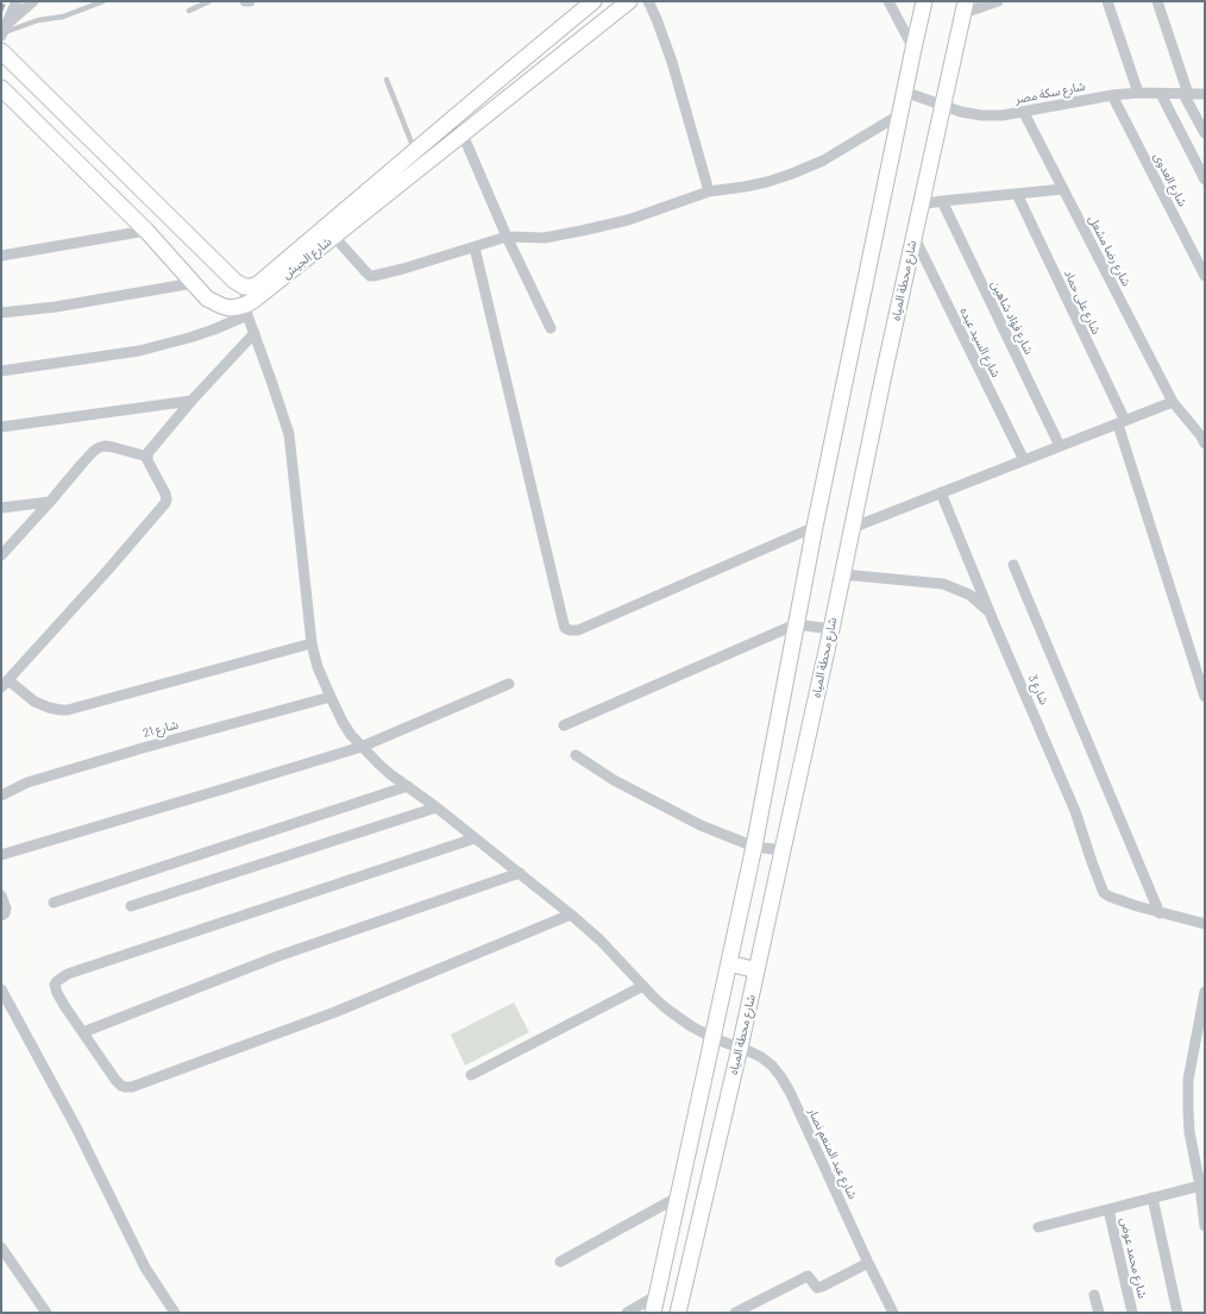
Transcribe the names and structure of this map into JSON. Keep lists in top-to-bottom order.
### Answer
{
  "streets": {
    "street": [
      "شارع سكة مصر",
      "شارع العدوى",
      "شارع رضا مشعل",
      "شارع الجيش",
      "شارع محطة المياه",
      "شارع على حماد",
      "شارع فؤاد شاهين",
      "شارع السيد عبده",
      "شارع 3",
      "شارع 21",
      "شارع عبد المنعم نصار",
      "شارع محمد عوض"
    ]
  },
  "crossings": [
    ["شارع سكة مصر", "شارع العدوى"],
    ["شارع سكة مصر", "شارع رضا مشعل"],
    ["شارع سكة مصر", "شارع محطة المياه"],
    ["شارع الجيش", "شارع عبد المنعم نصار"],
    ["شارع محطة المياه", "شارع السيد عبده"],
    ["شارع محطة المياه", "شارع عبد المنعم نصار"],
    ["شارع 21", "شارع عبد المنعم نصار"]
  ]
}
